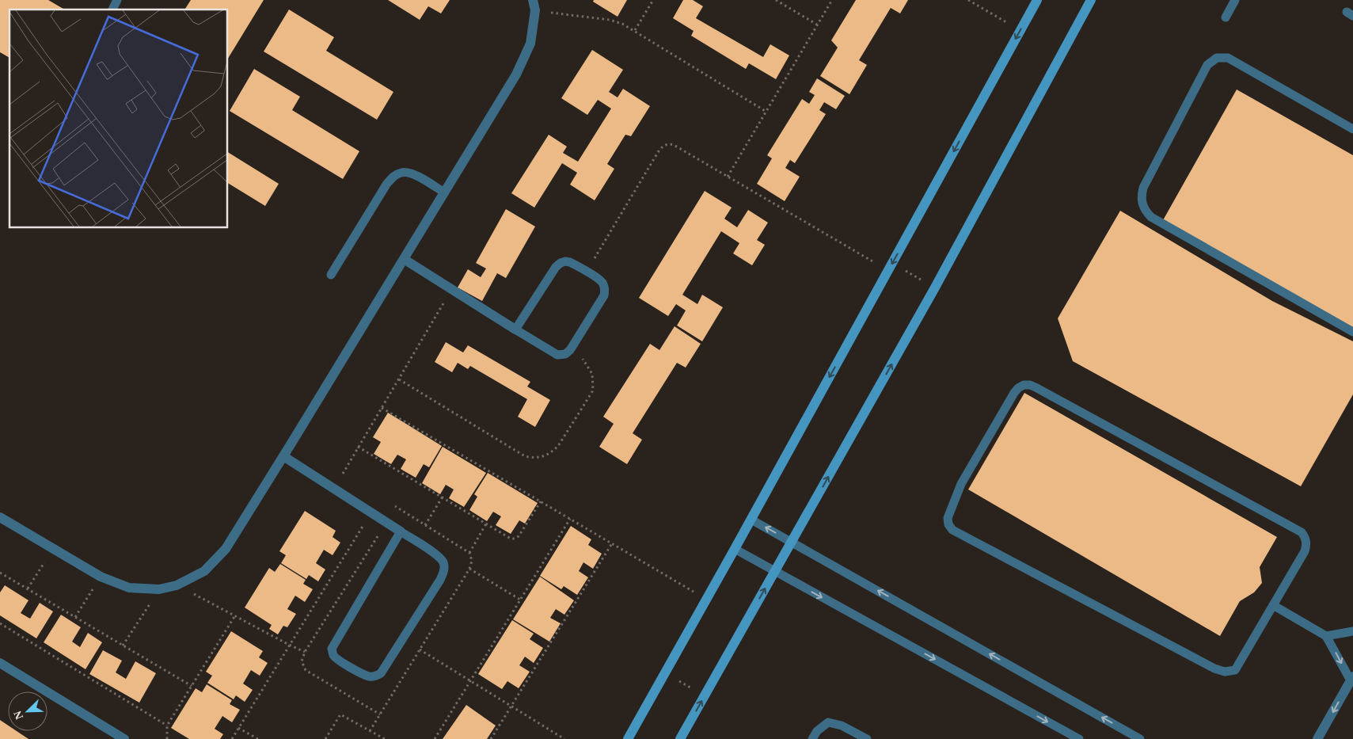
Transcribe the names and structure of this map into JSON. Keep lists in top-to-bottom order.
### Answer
{
  "north": "bottom left"
}
